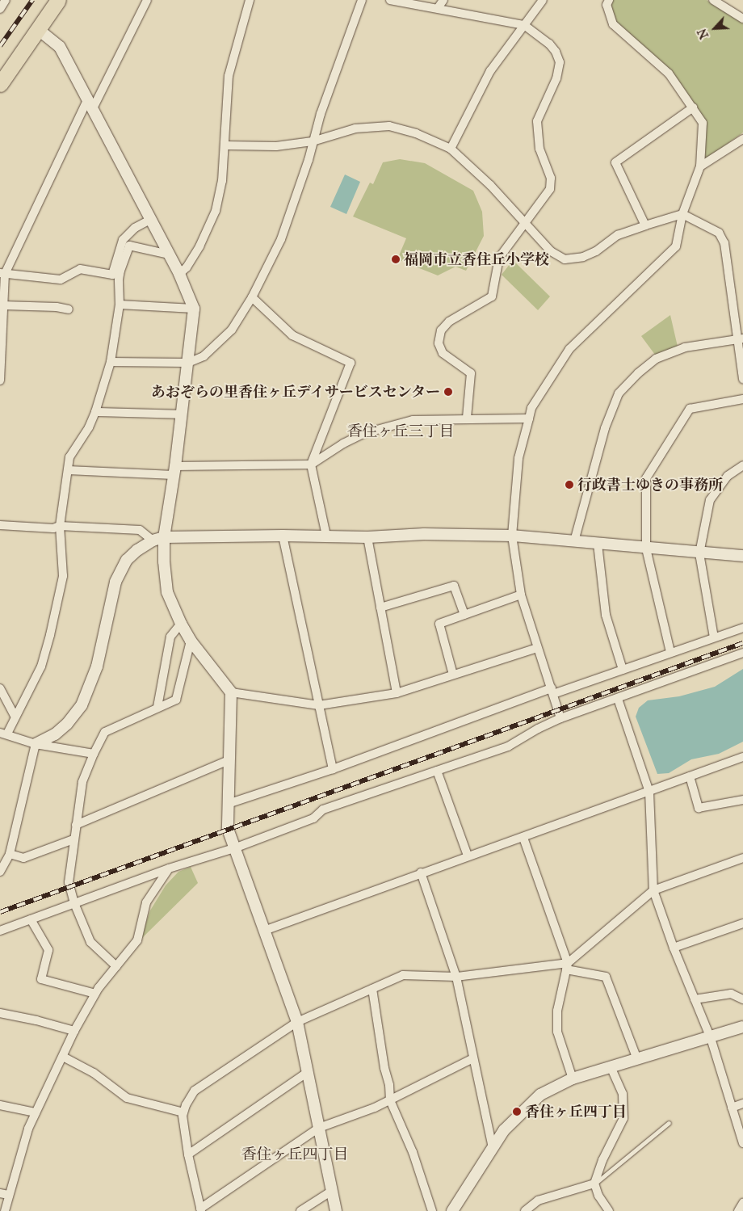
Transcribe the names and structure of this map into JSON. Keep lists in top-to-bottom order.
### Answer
{
  "districts": ["香住ヶ丘三丁目", "香住ヶ丘四丁目"],
  "places": [
    "福岡市立香住丘小学校",
    "あおぞらの里香住ヶ丘デイサービスセンター",
    "行政書士ゆきの事務所",
    "香住ヶ丘四丁目"
  ],
  "north": "bottom left"
}
